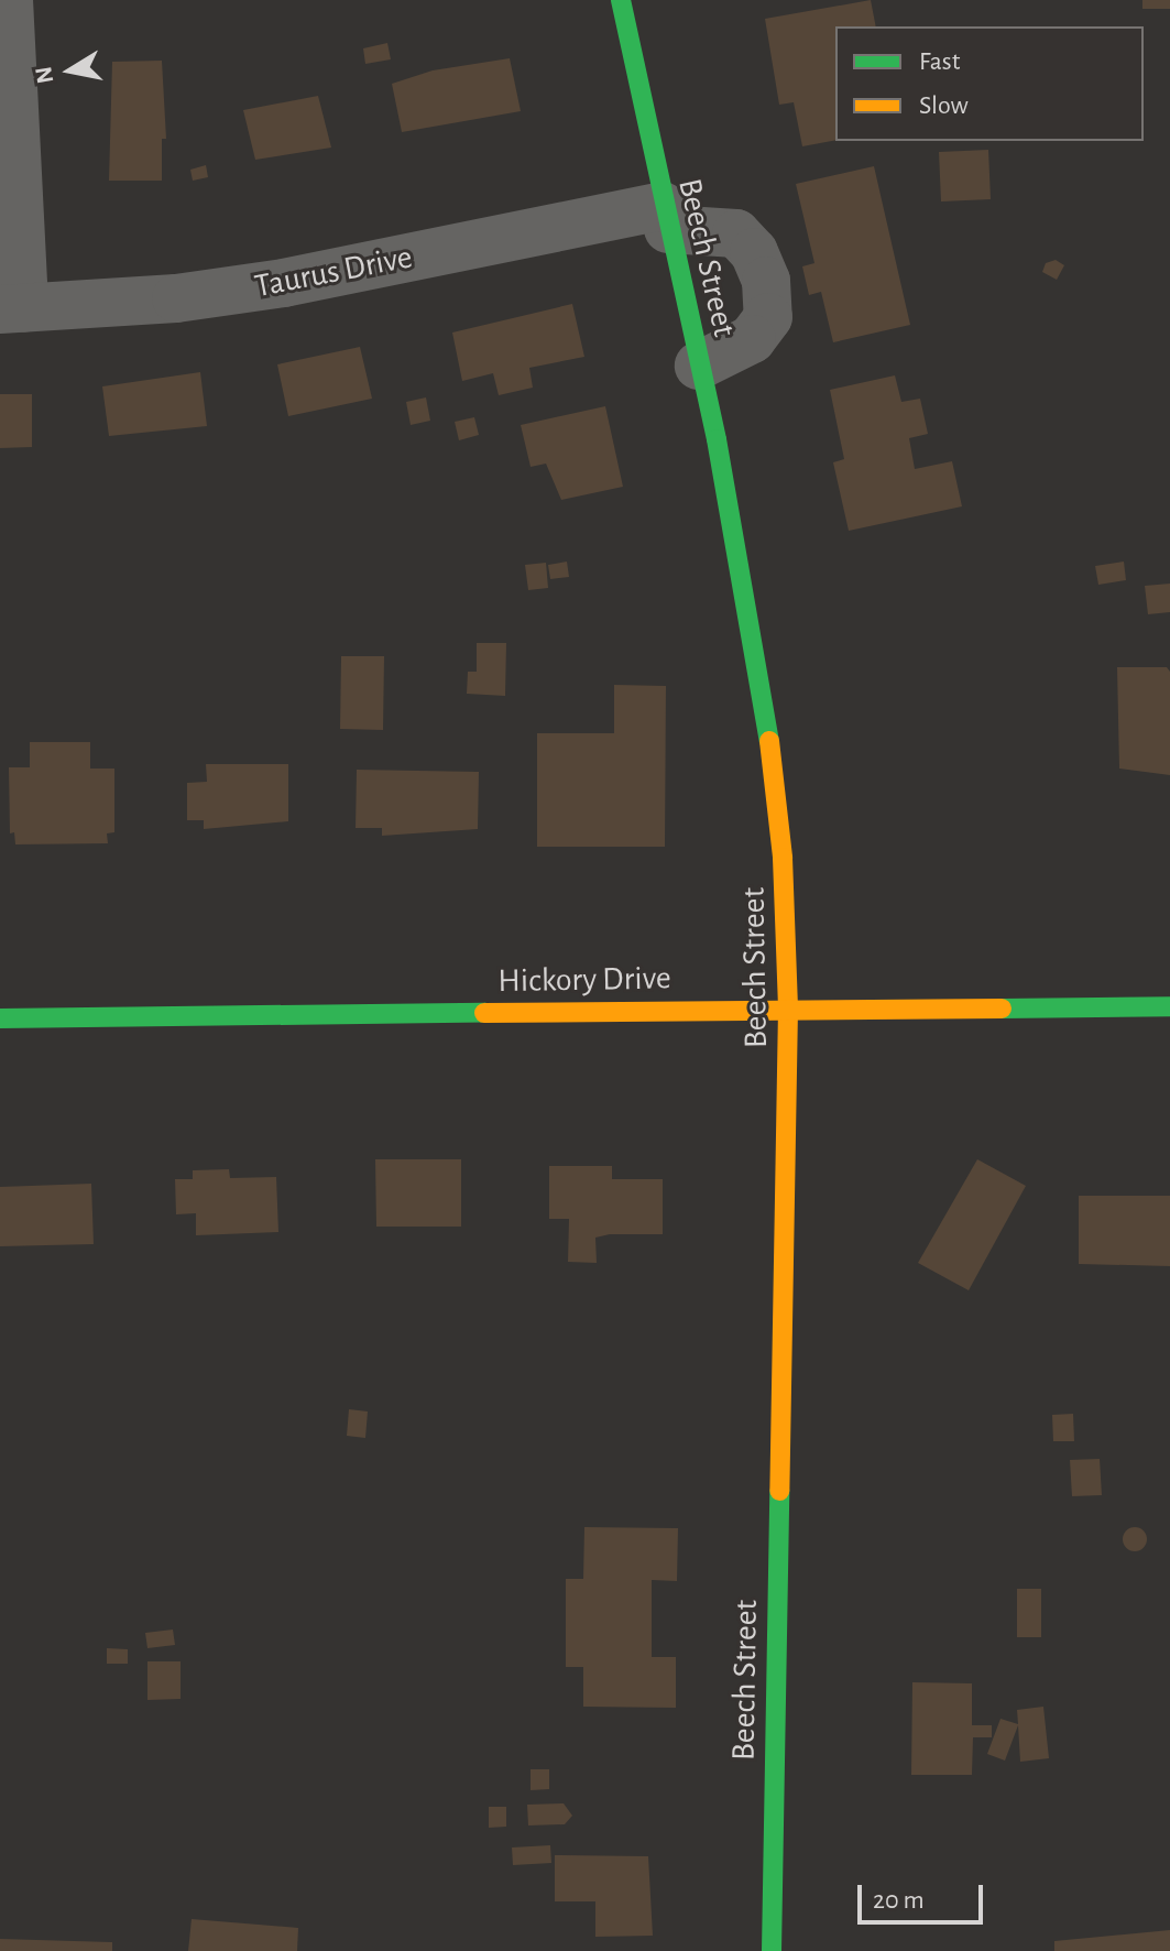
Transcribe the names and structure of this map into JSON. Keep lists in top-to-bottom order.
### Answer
{
  "streets": {
    "street": ["Beech Street", "Taurus Drive", "Hickory Drive"]
  },
  "crossings": [
    ["Beech Street", "Taurus Drive"],
    ["Beech Street", "Hickory Drive"]
  ],
  "legend": ["Fast", "Slow"],
  "scale_bar": "20 m",
  "north": "left"
}
